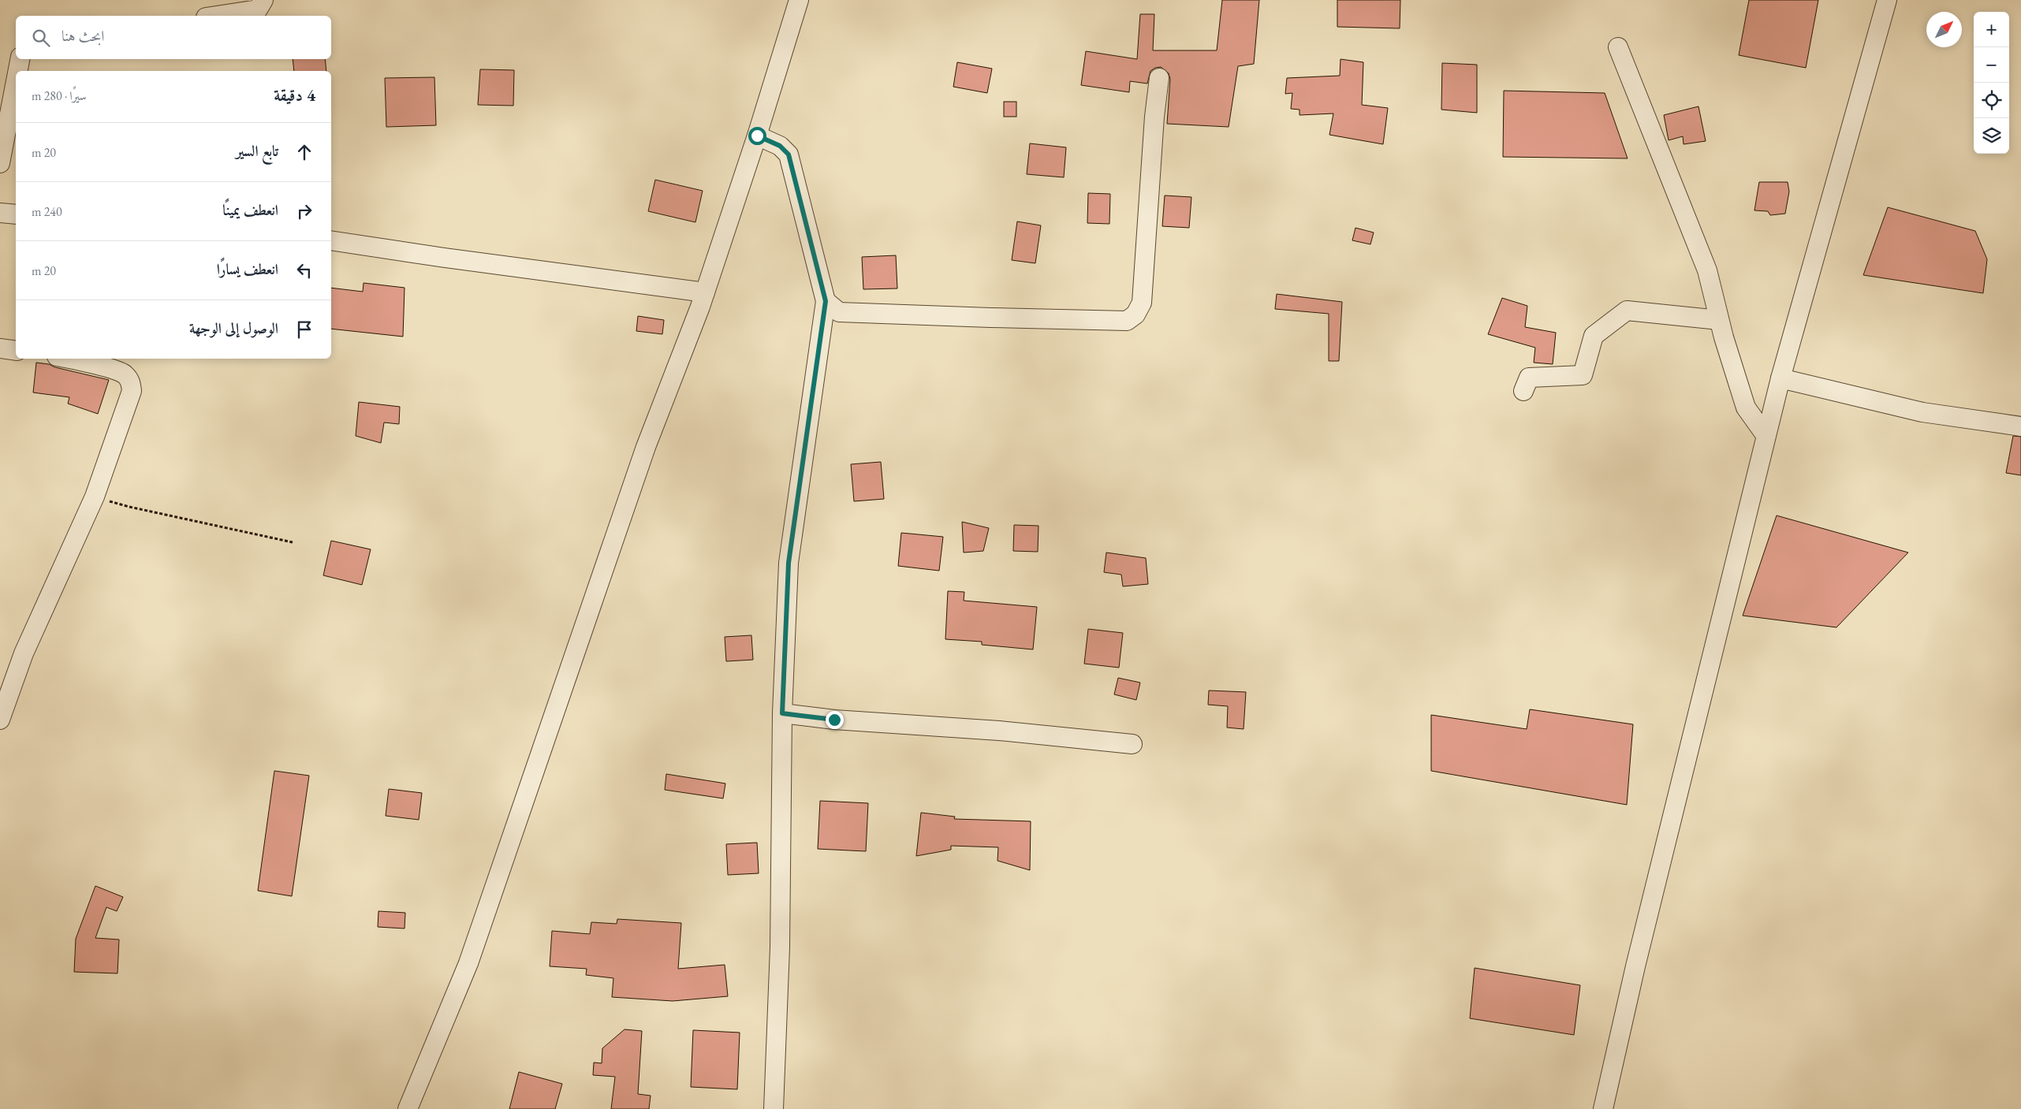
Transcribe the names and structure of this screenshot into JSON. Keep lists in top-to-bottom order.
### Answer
{
  "north": "top right",
  "page": {
    "map_buttons": ["+", "−"],
    "search": "ابحث هنا",
    "heading": ["4 دقيقة", "سيرًا · 280 m"],
    "list": [
      ["تابع السير", "20 m"],
      ["انعطف يمينًا", "240 m"],
      ["انعطف يسارًا", "20 m"],
      "الوصول إلى الوجهة"
    ]
  }
}
